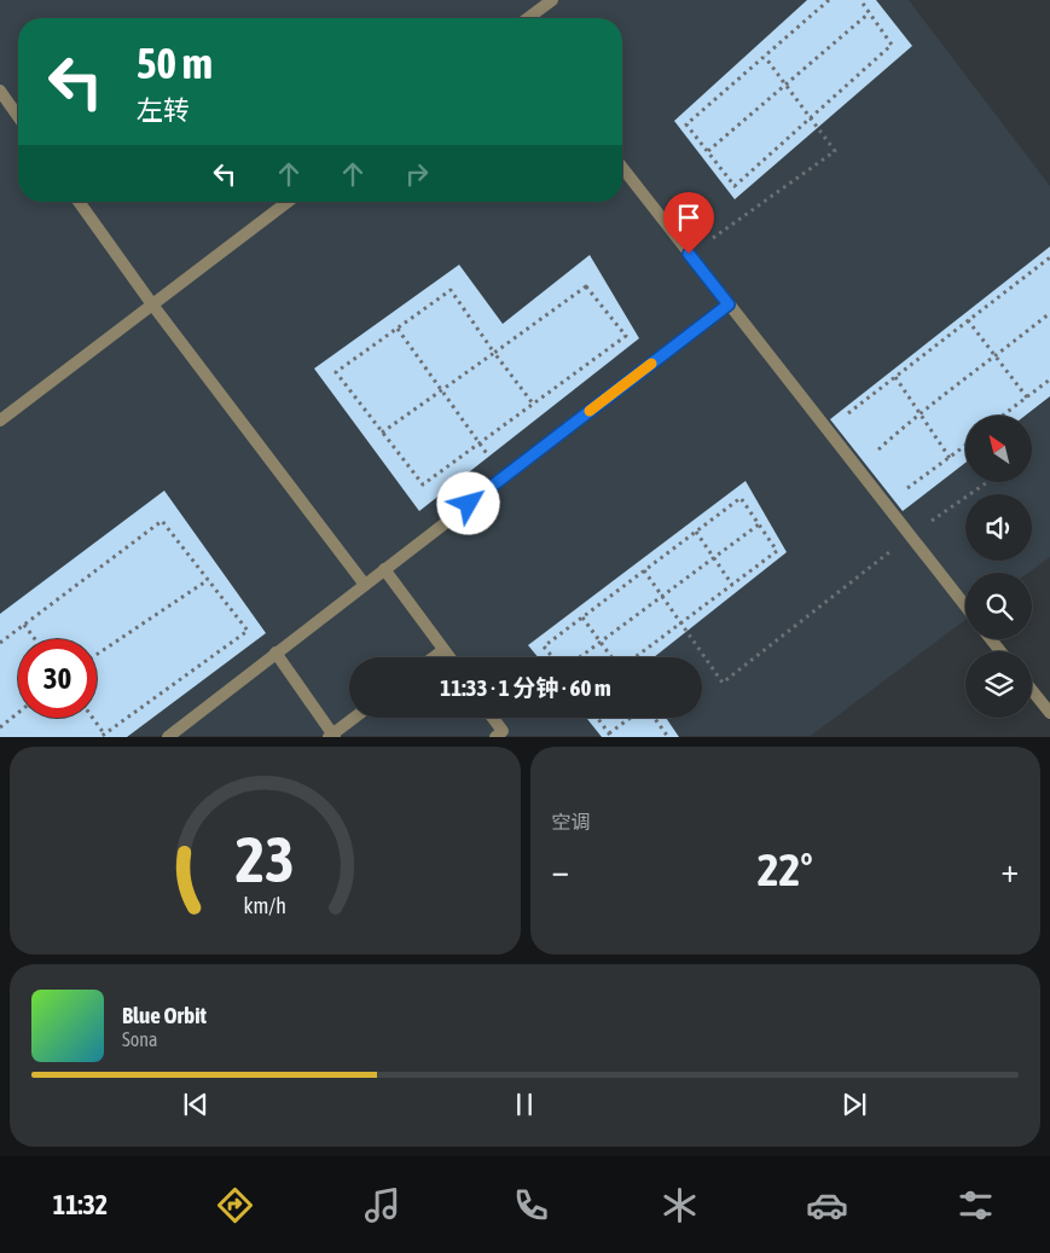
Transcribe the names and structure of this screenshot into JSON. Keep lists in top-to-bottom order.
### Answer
{
  "north": "top left",
  "page": {
    "turn": ["50 m", "左转"],
    "limit": "30",
    "trip": "11:33 · 1 分钟 · 60 m",
    "tile": "空调",
    "heat": ["−", "22°", "+"],
    "song": ["Blue Orbit", "Sona"],
    "tabs": "11:32",
    "gauge": ["23", "km/h"]
  }
}
